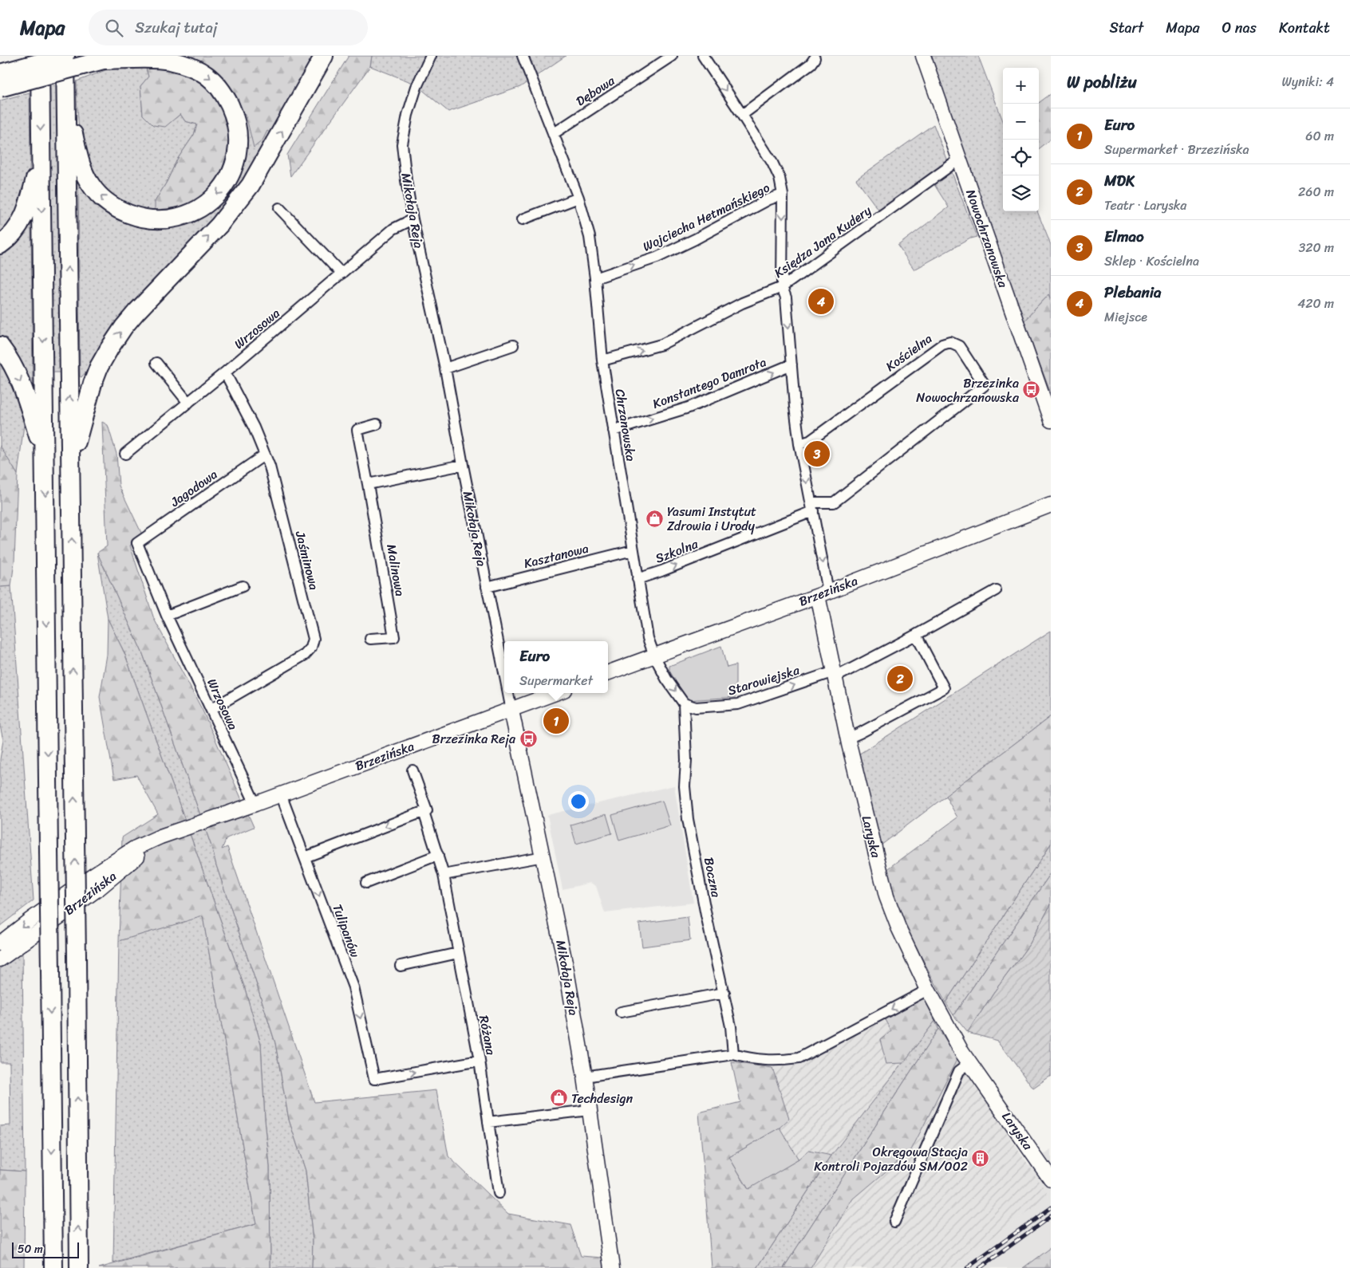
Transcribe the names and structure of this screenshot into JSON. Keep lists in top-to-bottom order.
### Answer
{
  "streets": {
    "street": [
      "Dębowa",
      "Mikołaja Reja",
      "Wojciecha Hetmańskiego",
      "Nowochrzanowska",
      "Księdza Jana Kudery",
      "Wrzosowa",
      "Kościelna",
      "Konstantego Damrota",
      "Chrzanowska",
      "Jagodowa",
      "Szkolna",
      "Kasztanowa",
      "Jaśminowa",
      "Malinowa",
      "Brzezińska",
      "Starowiejska",
      "Laryska",
      "Boczna",
      "Tulipanów",
      "Różana"
    ]
  },
  "crossings": [
    ["Dębowa", "Chrzanowska"],
    ["Mikołaja Reja", "Wrzosowa"],
    ["Mikołaja Reja", "Kasztanowa"],
    ["Mikołaja Reja", "Brzezińska"],
    ["Wojciecha Hetmańskiego", "Chrzanowska"],
    ["Nowochrzanowska", "Księdza Jana Kudery"],
    ["Księdza Jana Kudery", "Chrzanowska"],
    ["Wrzosowa", "Jagodowa"],
    ["Wrzosowa", "Jaśminowa"],
    ["Wrzosowa", "Brzezińska"],
    ["Kościelna", "Szkolna"],
    ["Konstantego Damrota", "Chrzanowska"],
    ["Chrzanowska", "Szkolna"],
    ["Chrzanowska", "Kasztanowa"],
    ["Chrzanowska", "Brzezińska"],
    ["Jagodowa", "Jaśminowa"],
    ["Brzezińska", "Laryska"],
    ["Brzezińska", "Tulipanów"],
    ["Starowiejska", "Laryska"],
    ["Starowiejska", "Boczna"],
    ["Tulipanów", "Różana"]
  ],
  "one_way": [
    "Wojciecha Hetmańskiego",
    "Księdza Jana Kudery",
    "Konstantego Damrota",
    "Szkolna",
    "Starowiejska"
  ],
  "places": {
    "bus stop": ["Brzezinka Nowochrzanowska", "Brzezinka Reja"],
    "shop": ["Yasumi Instytut Zdrowia i Urody", "Techdesign"],
    "building": ["Okręgowa Stacja Kontroli Pojazdów SM/002"]
  },
  "scale_bar": "50 m",
  "page": {
    "header": "Mapa",
    "search": "Szukaj tutaj",
    "nav": [
      "Start",
      "Mapa",
      "O nas",
      "Kontakt"
    ],
    "heading": ["W pobliżu", "Wyniki: 4"],
    "map_buttons": ["+", "−"],
    "list": [
      {
        "mark": "1",
        "name": "Euro",
        "note": "Supermarket · Brzezińska",
        "value": "60 m"
      },
      {
        "mark": "2",
        "name": "MDK",
        "note": "Teatr · Laryska",
        "value": "260 m"
      },
      {
        "mark": "3",
        "name": "Elmao",
        "note": "Sklep · Kościelna",
        "value": "320 m"
      },
      {
        "mark": "4",
        "name": "Plebania",
        "note": "Miejsce",
        "value": "420 m"
      }
    ],
    "pins": [
      "4",
      "3",
      "2",
      "1"
    ],
    "popup": ["Euro", "Supermarket"],
    "scale": "50 m"
  }
}
